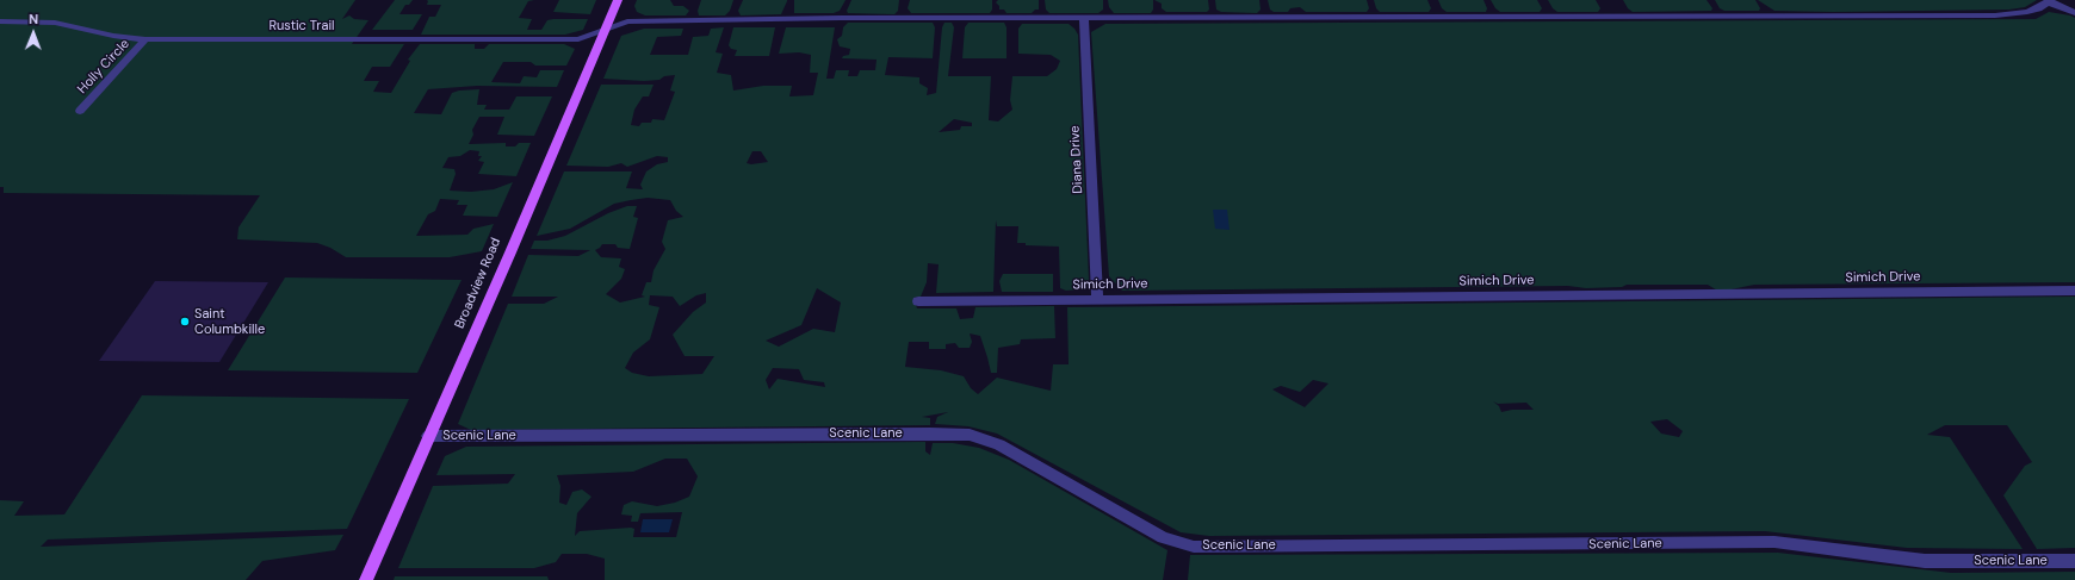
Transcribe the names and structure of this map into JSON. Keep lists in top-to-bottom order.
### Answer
{
  "streets": {
    "main road": ["Broadview Road"],
    "street": [
      "Rustic Trail",
      "Holly Circle",
      "Diana Drive",
      "Simich Drive",
      "Scenic Lane"
    ]
  },
  "crossings": [
    ["Rustic Trail", "Holly Circle"],
    ["Rustic Trail", "Diana Drive"],
    ["Rustic Trail", "Broadview Road"],
    ["Diana Drive", "Simich Drive"],
    ["Broadview Road", "Scenic Lane"]
  ],
  "places": ["Saint Columbkille"],
  "north": "top"
}
